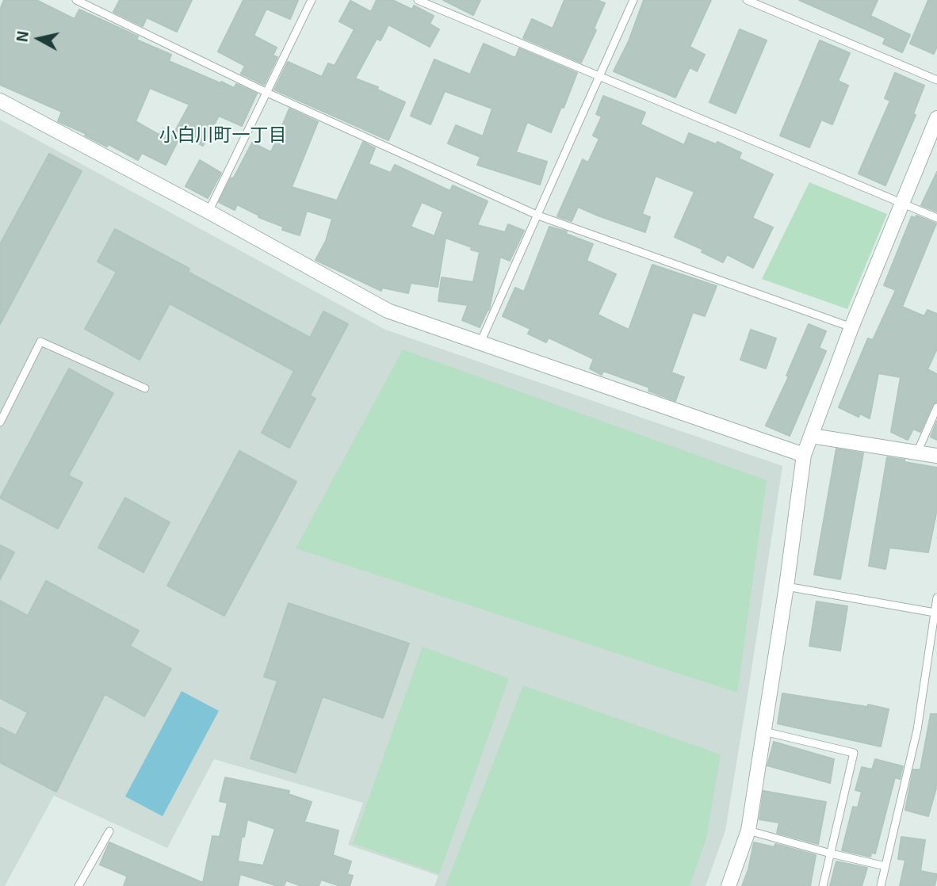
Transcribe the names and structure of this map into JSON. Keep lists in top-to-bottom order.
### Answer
{
  "districts": ["小白川町一丁目"],
  "north": "left"
}
